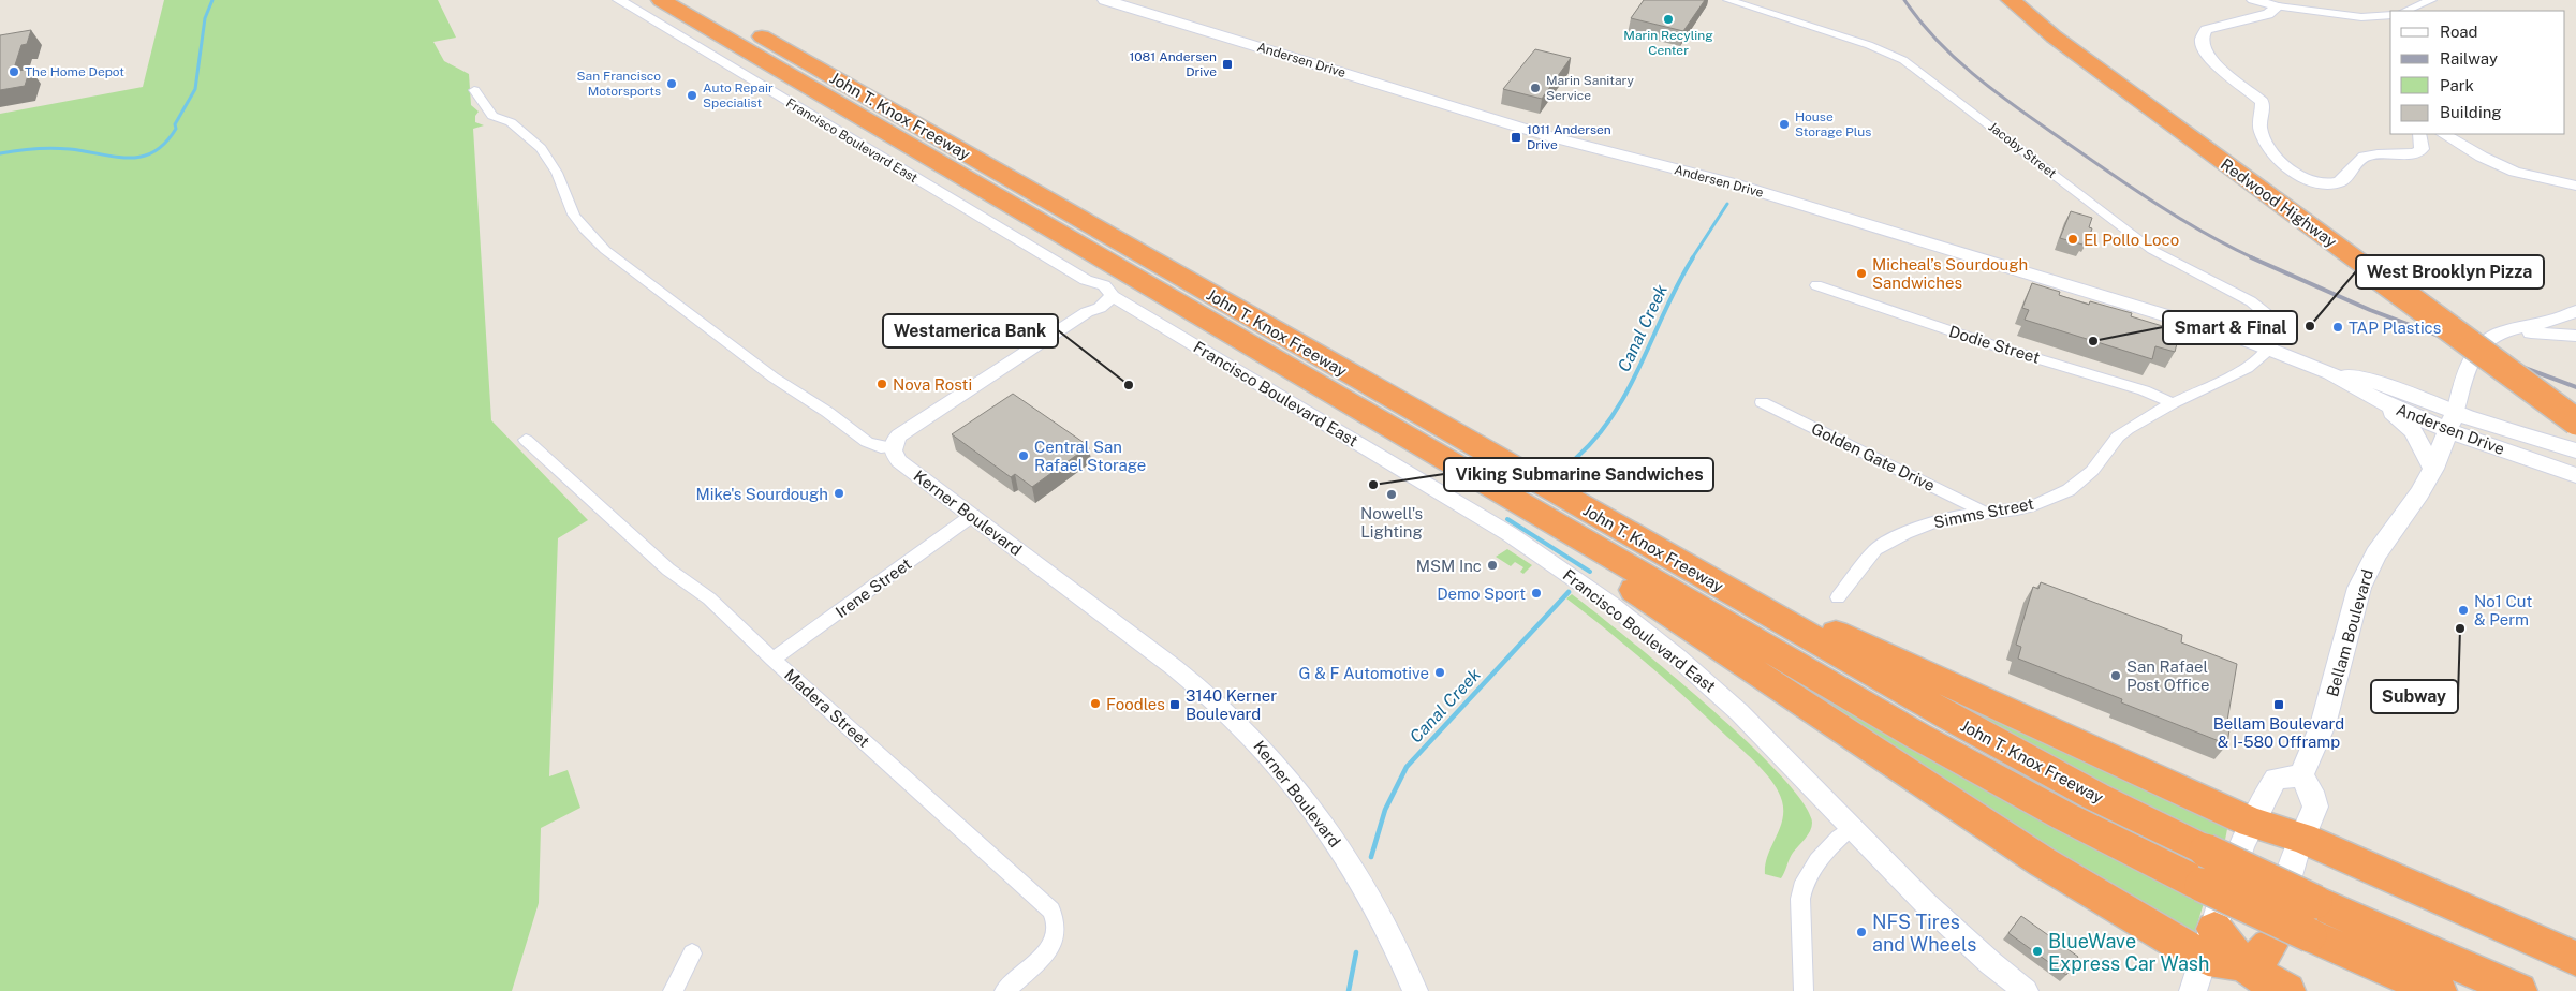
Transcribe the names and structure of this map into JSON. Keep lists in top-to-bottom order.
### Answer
{
  "streets": {
    "highway": ["John T. Knox Freeway", "Redwood Highway"],
    "main road": ["Andersen Drive", "Bellam Boulevard"],
    "street": [
      "Francisco Boulevard East",
      "Jacoby Street",
      "Dodie Street",
      "Golden Gate Drive",
      "Kerner Boulevard",
      "Simms Street",
      "Irene Street",
      "Madera Street"
    ]
  },
  "crossings": [
    ["Andersen Drive", "Jacoby Street"],
    ["Andersen Drive", "Simms Street"],
    ["Andersen Drive", "Bellam Boulevard"],
    ["Jacoby Street", "Simms Street"],
    ["Dodie Street", "Simms Street"],
    ["Golden Gate Drive", "Simms Street"],
    ["Kerner Boulevard", "Irene Street"],
    ["Irene Street", "Madera Street"]
  ],
  "water": ["Canal Creek"],
  "places": {
    "other": [
      "Marin Recyling Center",
      "The Home Depot",
      "San Francisco Motorsports",
      "Marin Sanitary Service",
      "Auto Repair Specialist",
      "House Storage Plus",
      "El Pollo Loco",
      "Micheal’s Sourdough Sandwiches",
      "West Brooklyn Pizza",
      "TAP Plastics",
      "Smart & Final",
      "Nova Rosti",
      "Westamerica Bank",
      "Central San Rafael Storage",
      "Viking Submarine Sandwiches",
      "Mike's Sourdough",
      "Nowell's Lighting",
      "MSM Inc",
      "Demo Sport",
      "No1 Cut & Perm",
      "Subway",
      "G & F Automotive",
      "San Rafael Post Office",
      "Foodles",
      "NFS Tires and Wheels",
      "BlueWave Express Car Wash"
    ],
    "transit": [
      "1081 Andersen Drive",
      "1011 Andersen Drive",
      "3140 Kerner Boulevard",
      "Bellam Boulevard & I-580 Offramp"
    ]
  },
  "legend": [
    "Road",
    "Railway",
    "Park",
    "Building"
  ]
}
